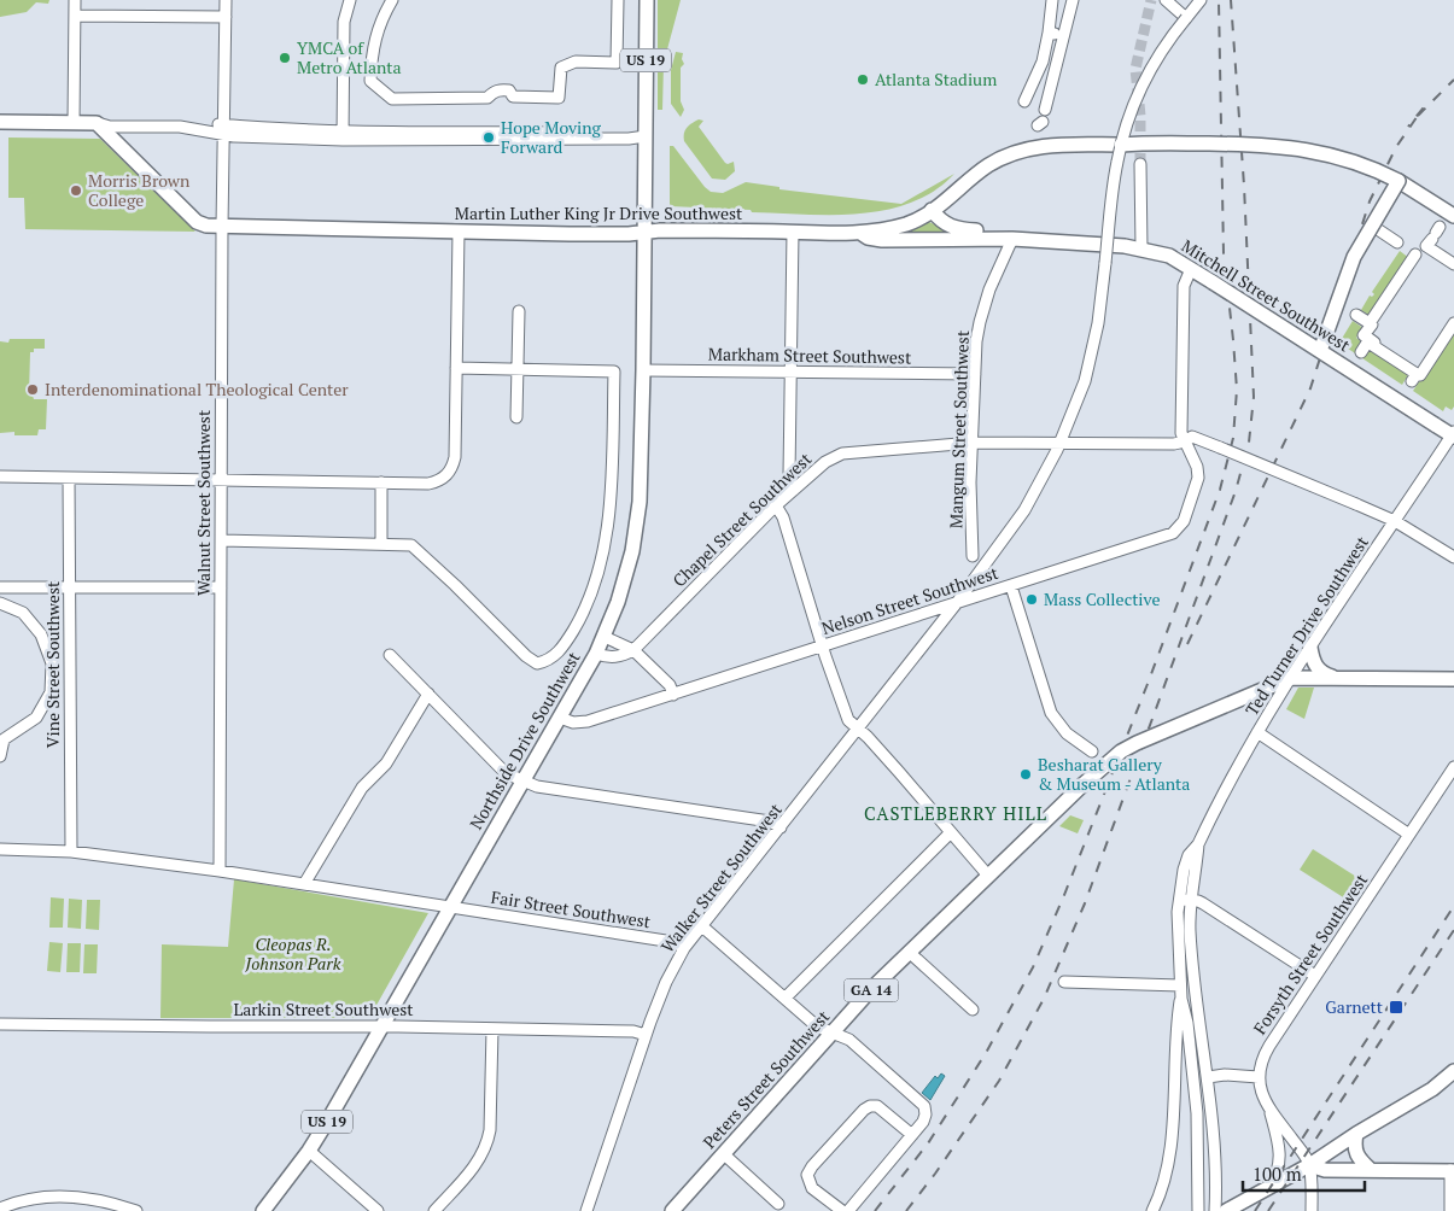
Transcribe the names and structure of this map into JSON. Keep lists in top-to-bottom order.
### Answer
{
  "streets": {
    "main road": [
      "US 19",
      "Martin Luther King Jr Drive Southwest",
      "Mitchell Street Southwest",
      "Northside Drive Southwest",
      "GA 14",
      "Peters Street Southwest"
    ],
    "street": [
      "Markham Street Southwest",
      "Mangum Street Southwest",
      "Walnut Street Southwest",
      "Chapel Street Southwest",
      "Nelson Street Southwest",
      "Ted Turner Drive Southwest",
      "Vine Street Southwest",
      "Walker Street Southwest",
      "Fair Street Southwest",
      "Forsyth Street Southwest",
      "Larkin Street Southwest"
    ]
  },
  "crossings": [
    ["US 19", "Martin Luther King Jr Drive Southwest"],
    ["US 19", "Northside Drive Southwest"],
    ["Martin Luther King Jr Drive Southwest", "Mitchell Street Southwest"],
    ["Martin Luther King Jr Drive Southwest", "Walnut Street Southwest"],
    ["Martin Luther King Jr Drive Southwest", "Northside Drive Southwest"],
    ["Martin Luther King Jr Drive Southwest", "Walker Street Southwest"],
    ["Mitchell Street Southwest", "Mangum Street Southwest"],
    ["Mitchell Street Southwest", "Ted Turner Drive Southwest"],
    ["Markham Street Southwest", "Mangum Street Southwest"],
    ["Markham Street Southwest", "Northside Drive Southwest"],
    ["Mangum Street Southwest", "Chapel Street Southwest"],
    ["Walnut Street Southwest", "Fair Street Southwest"],
    ["Chapel Street Southwest", "Nelson Street Southwest"],
    ["Chapel Street Southwest", "Ted Turner Drive Southwest"],
    ["Chapel Street Southwest", "Walker Street Southwest"],
    ["Nelson Street Southwest", "Northside Drive Southwest"],
    ["Nelson Street Southwest", "Walker Street Southwest"],
    ["Ted Turner Drive Southwest", "Peters Street Southwest"],
    ["Vine Street Southwest", "Fair Street Southwest"],
    ["Northside Drive Southwest", "Fair Street Southwest"],
    ["Northside Drive Southwest", "Larkin Street Southwest"],
    ["Walker Street Southwest", "Fair Street Southwest"],
    ["Walker Street Southwest", "Larkin Street Southwest"]
  ],
  "districts": ["CASTLEBERRY HILL"],
  "parks": ["Cleopas R. Johnson Park"],
  "places": {
    "other": [
      "YMCA of Metro Atlanta",
      "Atlanta Stadium",
      "Hope Moving Forward",
      "Morris Brown College",
      "Interdenominational Theological Center",
      "Mass Collective",
      "Besharat Gallery & Museum - Atlanta"
    ],
    "transit": ["Garnett"]
  },
  "scale_bar": "100 m"
}
